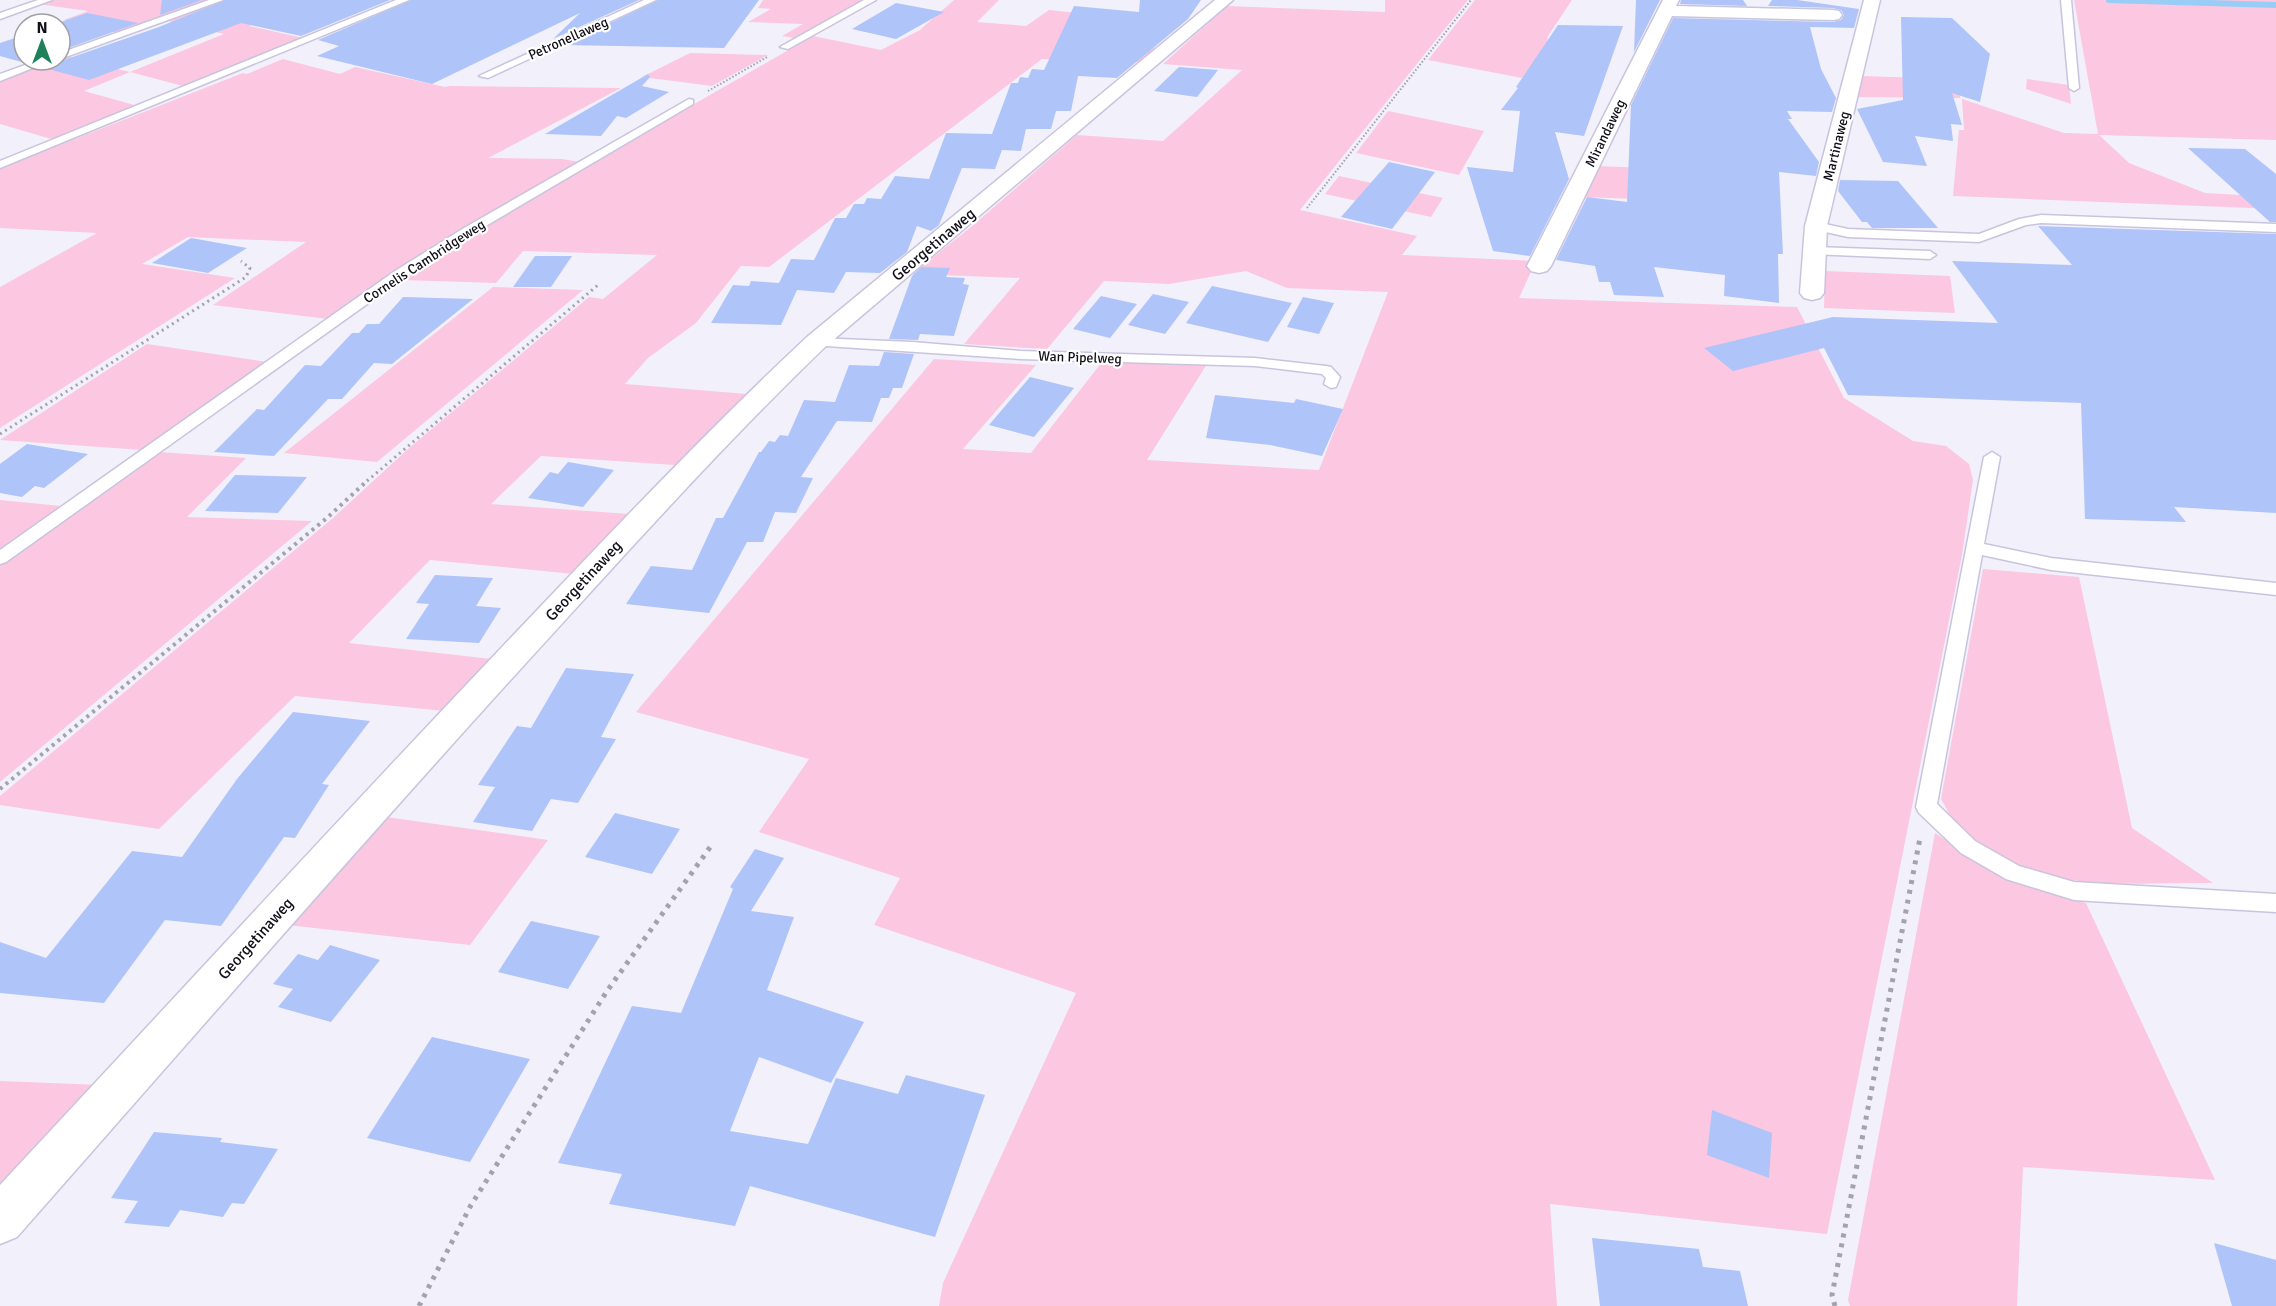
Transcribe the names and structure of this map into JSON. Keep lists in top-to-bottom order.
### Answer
{
  "streets": {
    "street": ["Mirandaweg", "Martinaweg", "Georgetinaweg"],
    "lane": ["Petronellaweg", "Cornelis Cambridgeweg", "Wan Pipelweg"]
  },
  "crossings": [
    ["Georgetinaweg", "Wan Pipelweg"]
  ],
  "north": "top"
}
